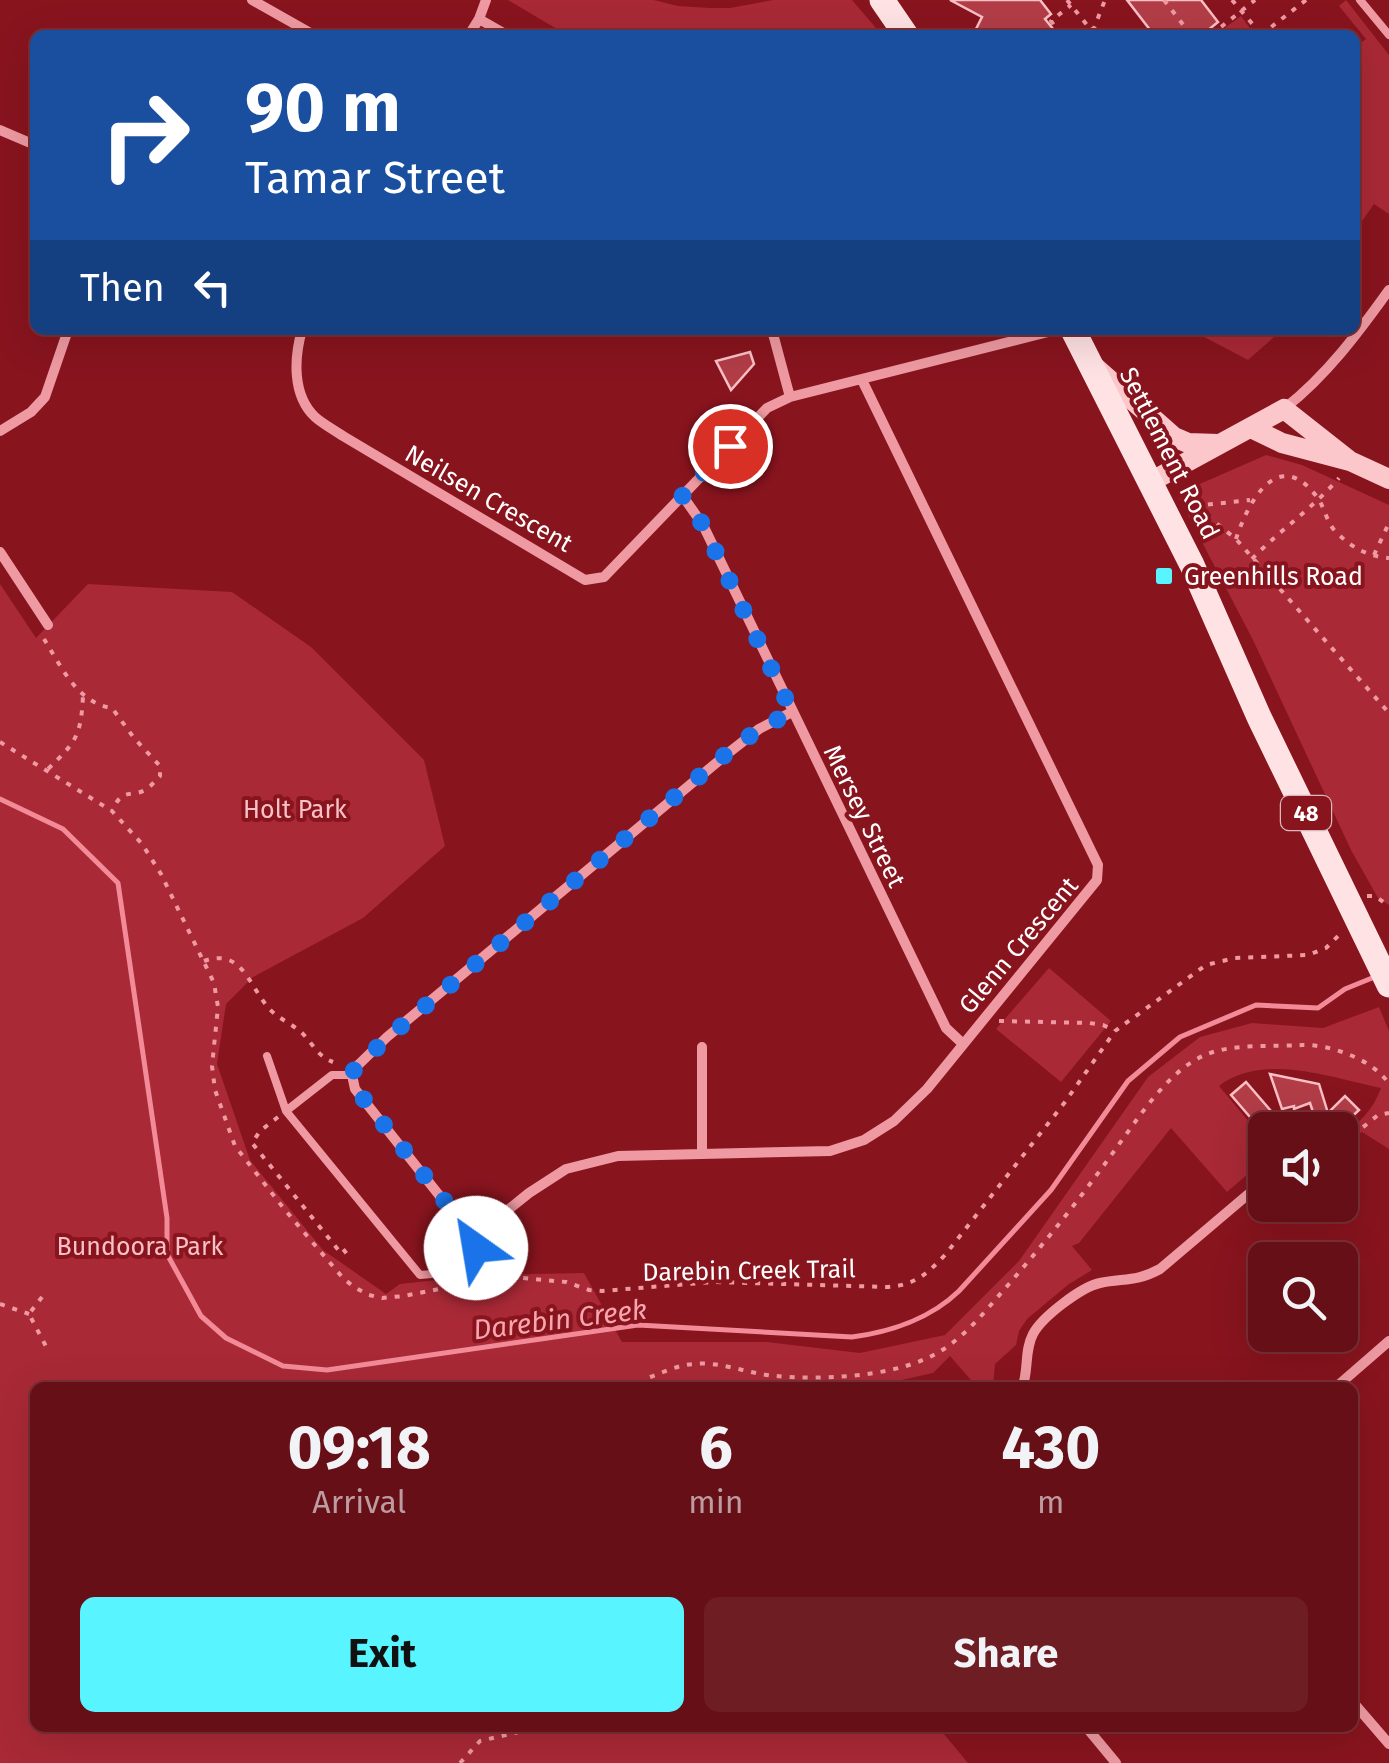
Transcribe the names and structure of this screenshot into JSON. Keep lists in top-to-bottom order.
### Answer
{
  "streets": {
    "main road": ["Settlement Road", "48"],
    "street": ["Neilsen Crescent", "Mersey Street", "Glenn Crescent"],
    "path": ["Darebin Creek Trail"]
  },
  "crossings": [
    ["Settlement Road", "Darebin Creek Trail"],
    ["Neilsen Crescent", "Mersey Street"],
    ["Mersey Street", "Glenn Crescent"]
  ],
  "water": ["Darebin Creek"],
  "parks": ["Holt Park", "Bundoora Park"],
  "places": {
    "transit": ["Greenhills Road"]
  },
  "page": {
    "turn": ["90 m", "Tamar Street"],
    "then": "Then",
    "eta": [
      "09:18",
      "Arrival",
      "6",
      "min",
      "430",
      "m"
    ],
    "buttons": ["Exit", "Share"]
  }
}
